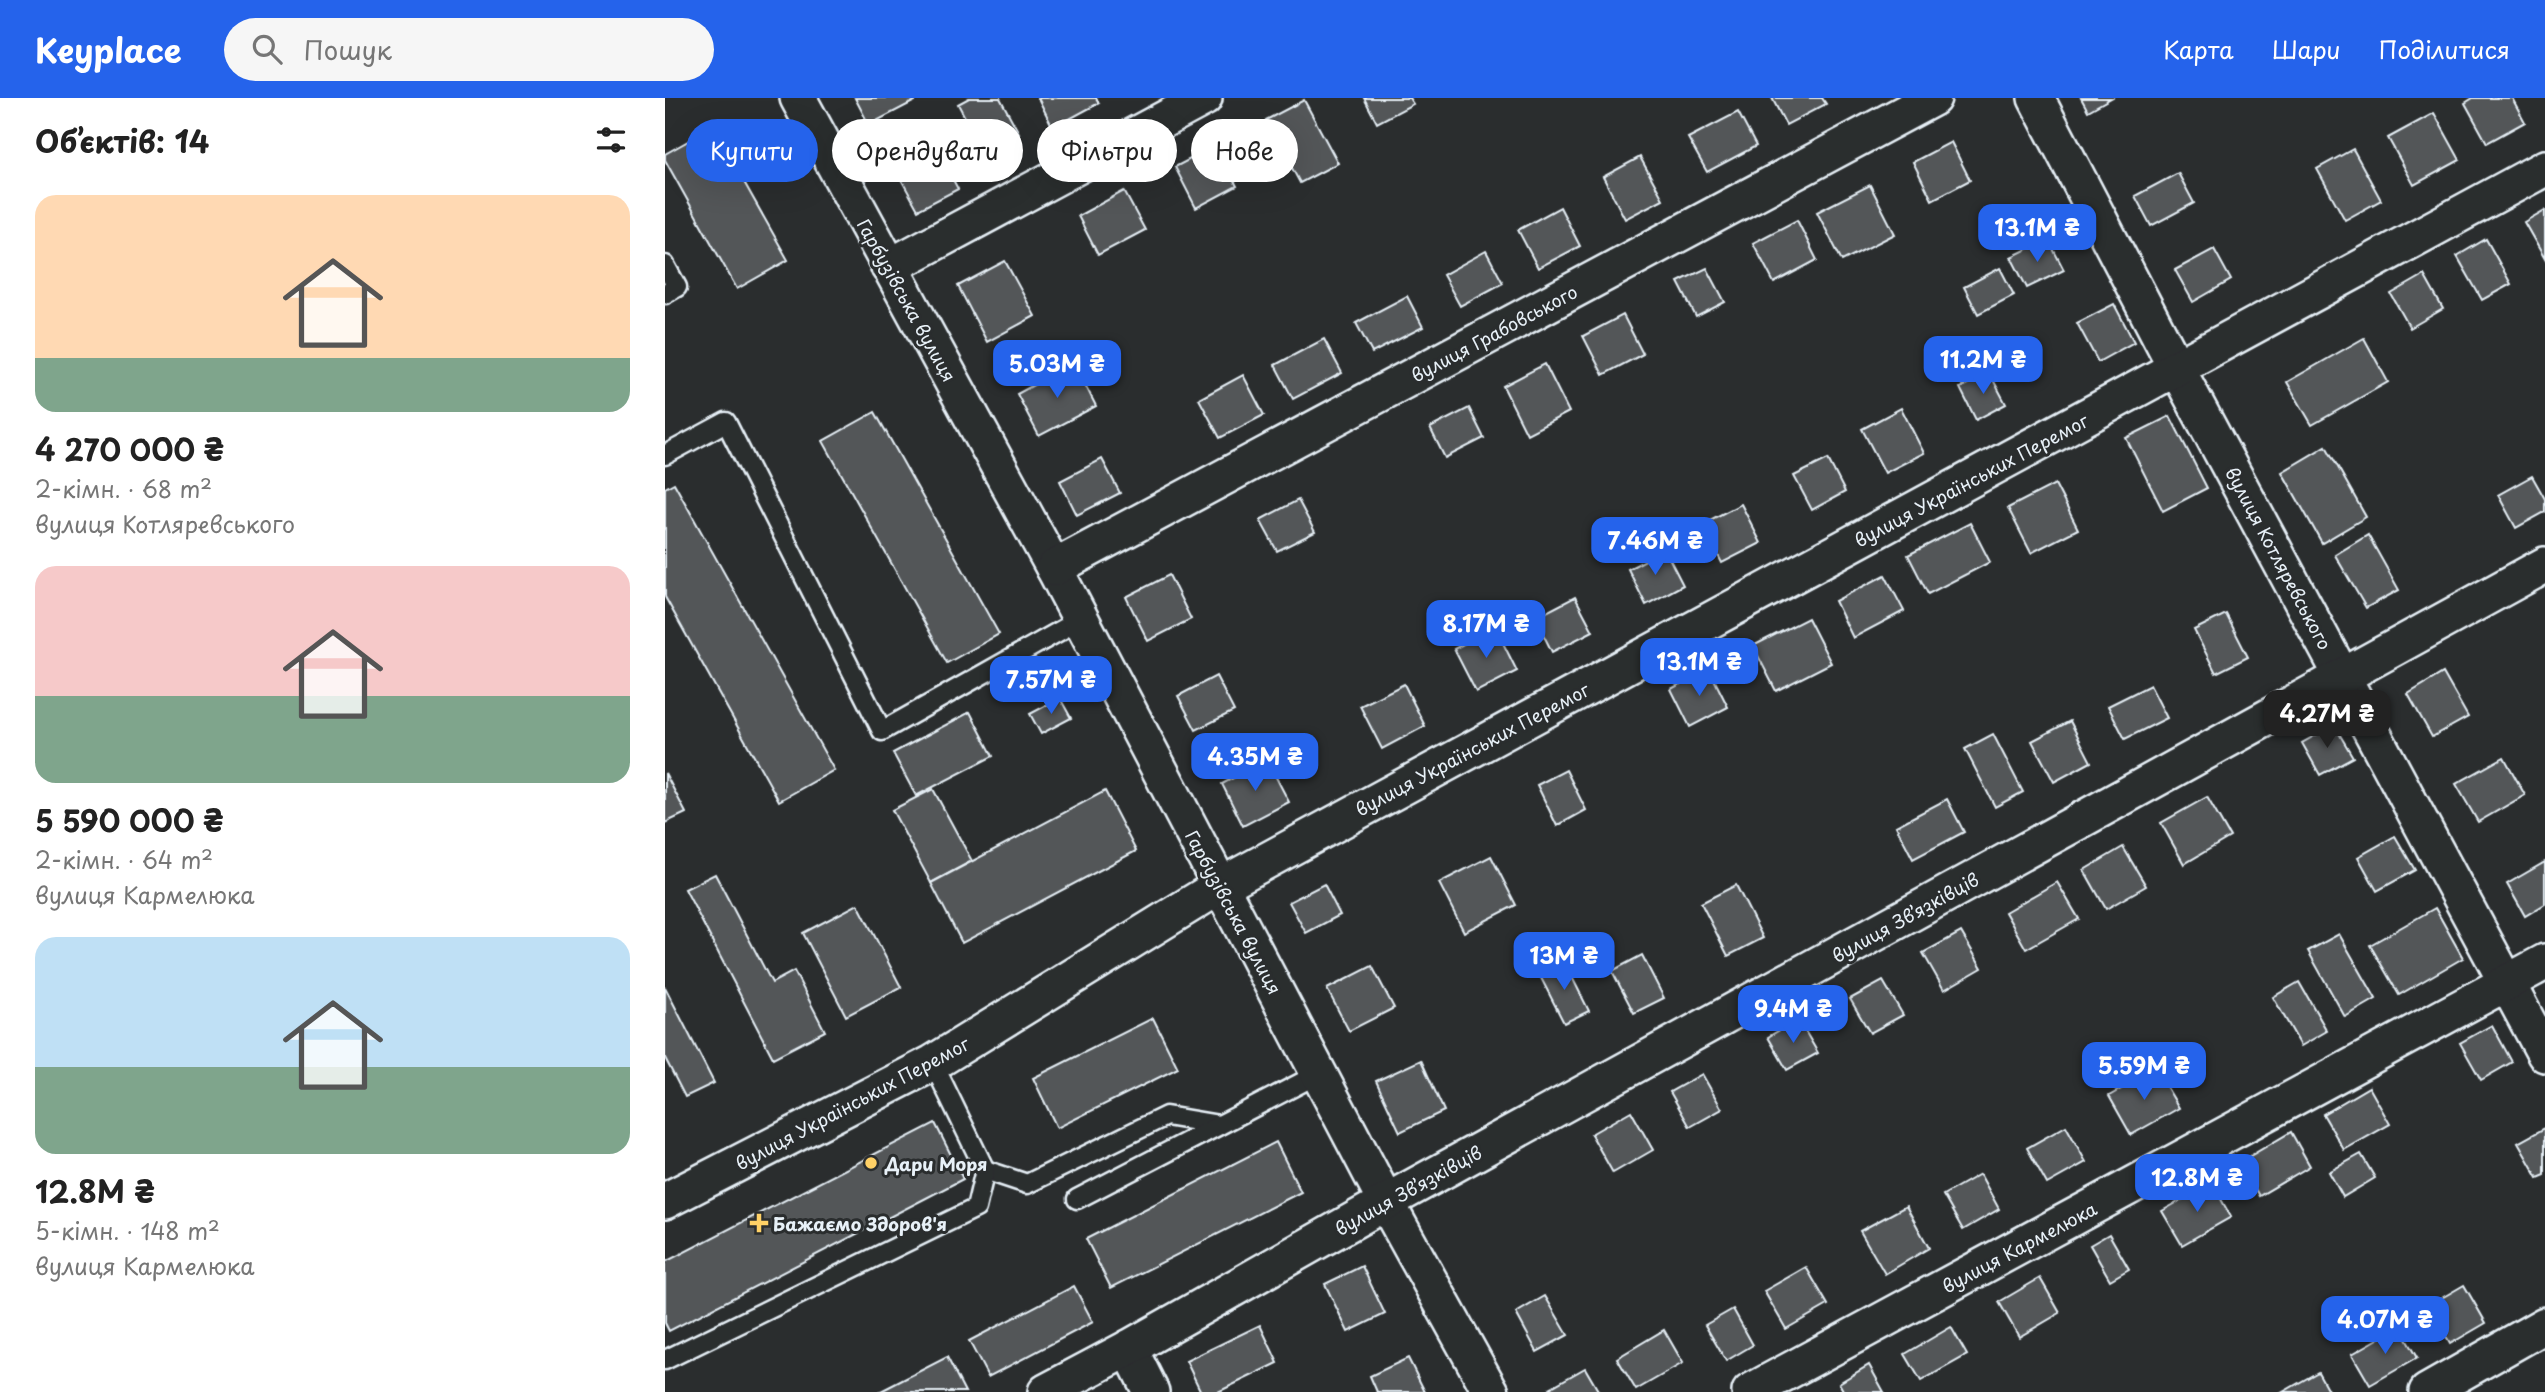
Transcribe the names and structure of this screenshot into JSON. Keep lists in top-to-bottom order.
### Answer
{
  "streets": {
    "street": [
      "Гарбузівська вулиця",
      "вулиця Грабовського",
      "вулиця Українських Перемог",
      "вулиця Котляревського",
      "вулиця Звʼязківців",
      "вулиця Кармелюка"
    ]
  },
  "crossings": [
    ["Гарбузівська вулиця", "вулиця Грабовського"],
    ["Гарбузівська вулиця", "вулиця Українських Перемог"],
    ["Гарбузівська вулиця", "вулиця Звʼязківців"],
    ["вулиця Українських Перемог", "вулиця Котляревського"],
    ["вулиця Котляревського", "вулиця Звʼязківців"],
    ["вулиця Котляревського", "вулиця Кармелюка"]
  ],
  "places": {
    "other": ["Дари Моря"],
    "health": ["Бажаємо Здоров'я"]
  },
  "page": {
    "header": "Keyplace",
    "search": "Пошук",
    "nav": ["Карта", "Шари", "Поділитися"],
    "heading": "Об’єктів: 14",
    "chip": [
      "Купити",
      "Орендувати",
      "Фільтри",
      "Нове"
    ],
    "list": [
      {
        "name": "4 270 000 ₴",
        "note": "2-кімн. · 68 m² · вулиця Котляревського"
      },
      {
        "name": "5 590 000 ₴",
        "note": "2-кімн. · 64 m² · вулиця Кармелюка"
      },
      {
        "name": "12.8M ₴",
        "note": "5-кімн. · 148 m² · вулиця Кармелюка"
      }
    ],
    "price": [
      "13.1M ₴",
      "11.2M ₴",
      "5.03M ₴",
      "7.46M ₴",
      "8.17M ₴",
      "13.1M ₴",
      "7.57M ₴",
      "4.27M ₴",
      "4.35M ₴",
      "13M ₴",
      "9.4M ₴",
      "5.59M ₴",
      "12.8M ₴",
      "4.07M ₴"
    ]
  }
}
